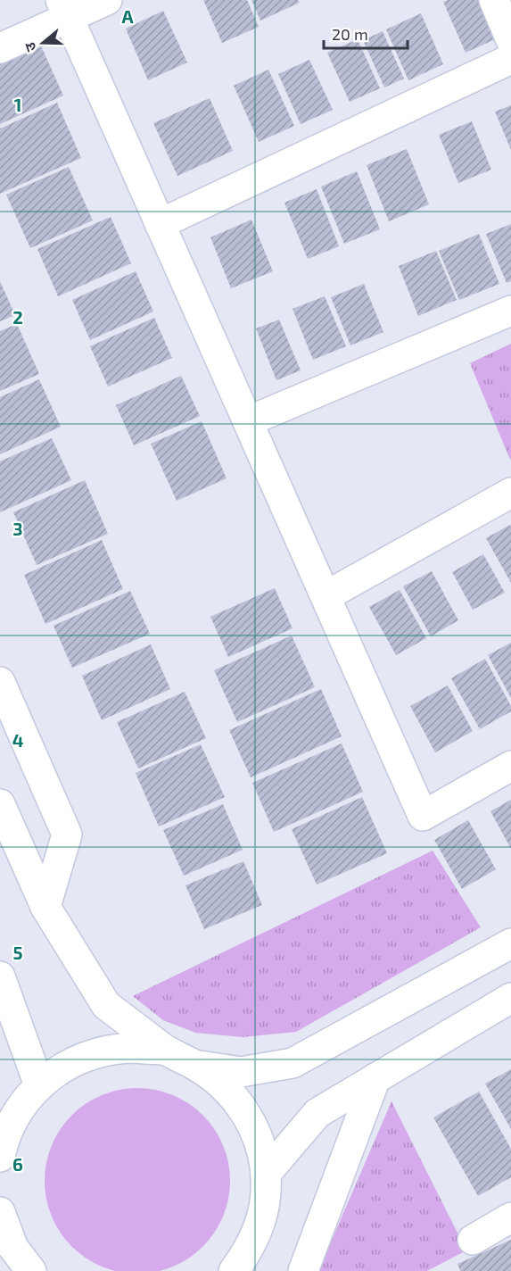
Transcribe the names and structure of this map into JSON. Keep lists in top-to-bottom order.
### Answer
{
  "scale_bar": "20 m",
  "north": "left",
  "grid": {
    "columns": ["A"],
    "rows": [
      "1",
      "2",
      "3",
      "4",
      "5",
      "6"
    ]
  }
}
